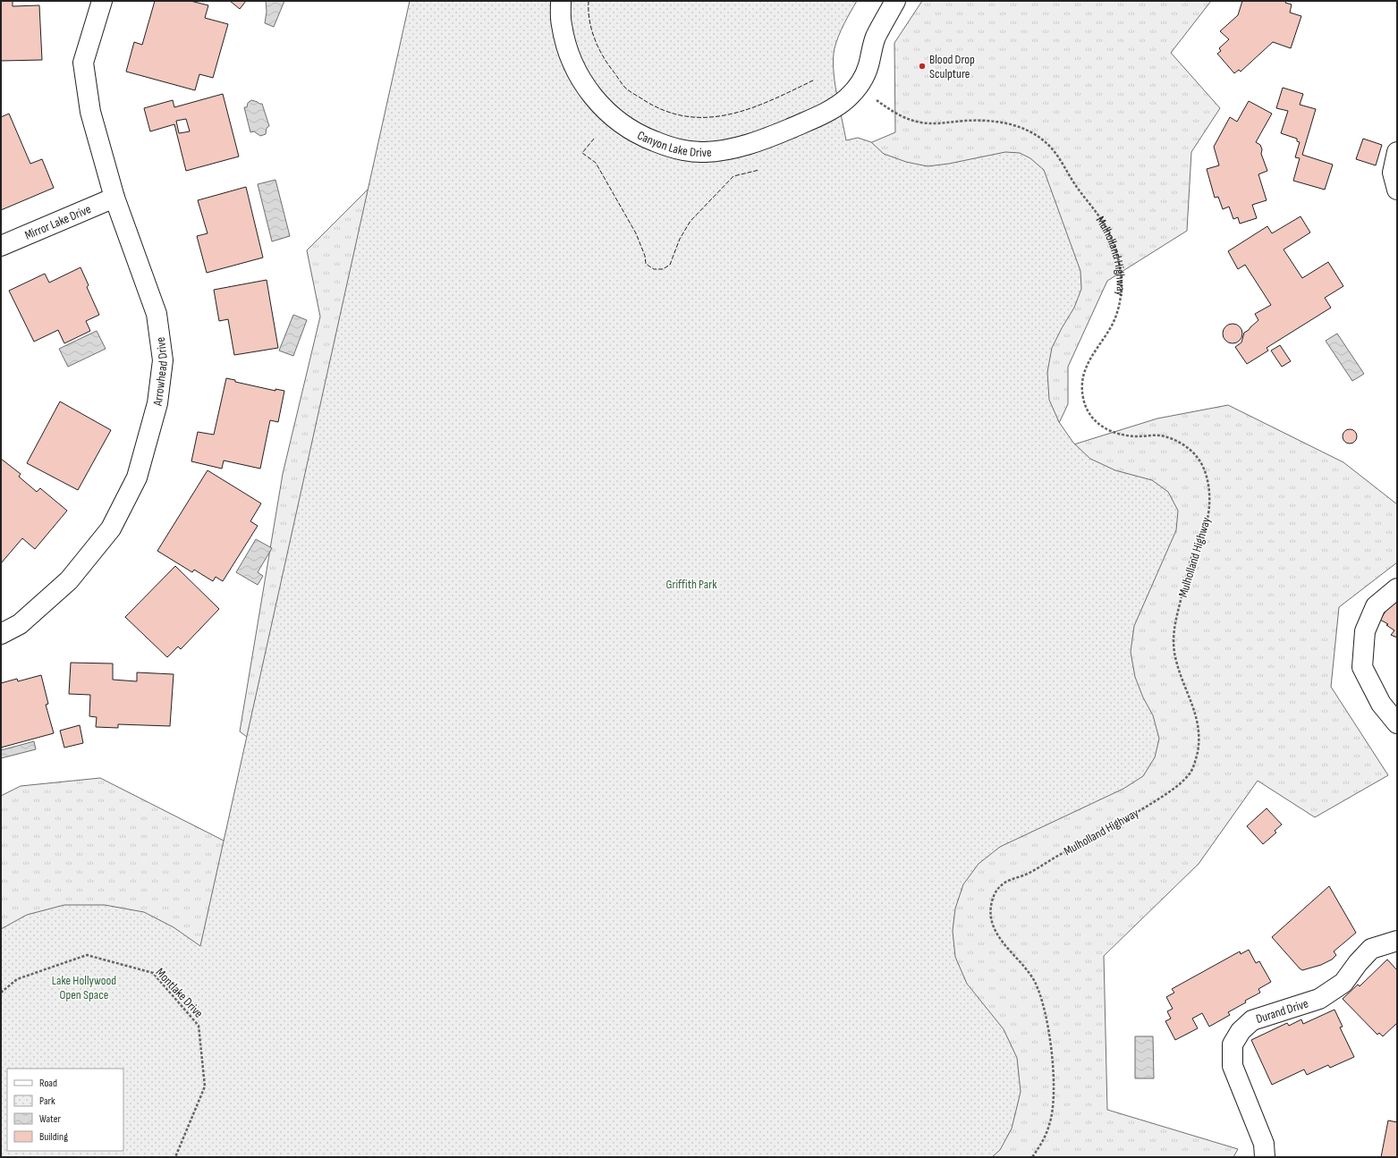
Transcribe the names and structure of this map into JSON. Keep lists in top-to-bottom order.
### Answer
{
  "streets": {
    "street": [
      "Canyon Lake Drive",
      "Mirror Lake Drive",
      "Arrowhead Drive",
      "Durand Drive"
    ],
    "path": ["Mulholland Highway", "Montlake Drive"]
  },
  "crossings": [
    ["Canyon Lake Drive", "Mulholland Highway"],
    ["Mirror Lake Drive", "Arrowhead Drive"]
  ],
  "parks": ["Griffith Park", "Lake Hollywood Open Space"],
  "places": ["Blood Drop Sculpture"],
  "legend": [
    "Road",
    "Park",
    "Water",
    "Building"
  ]
}
